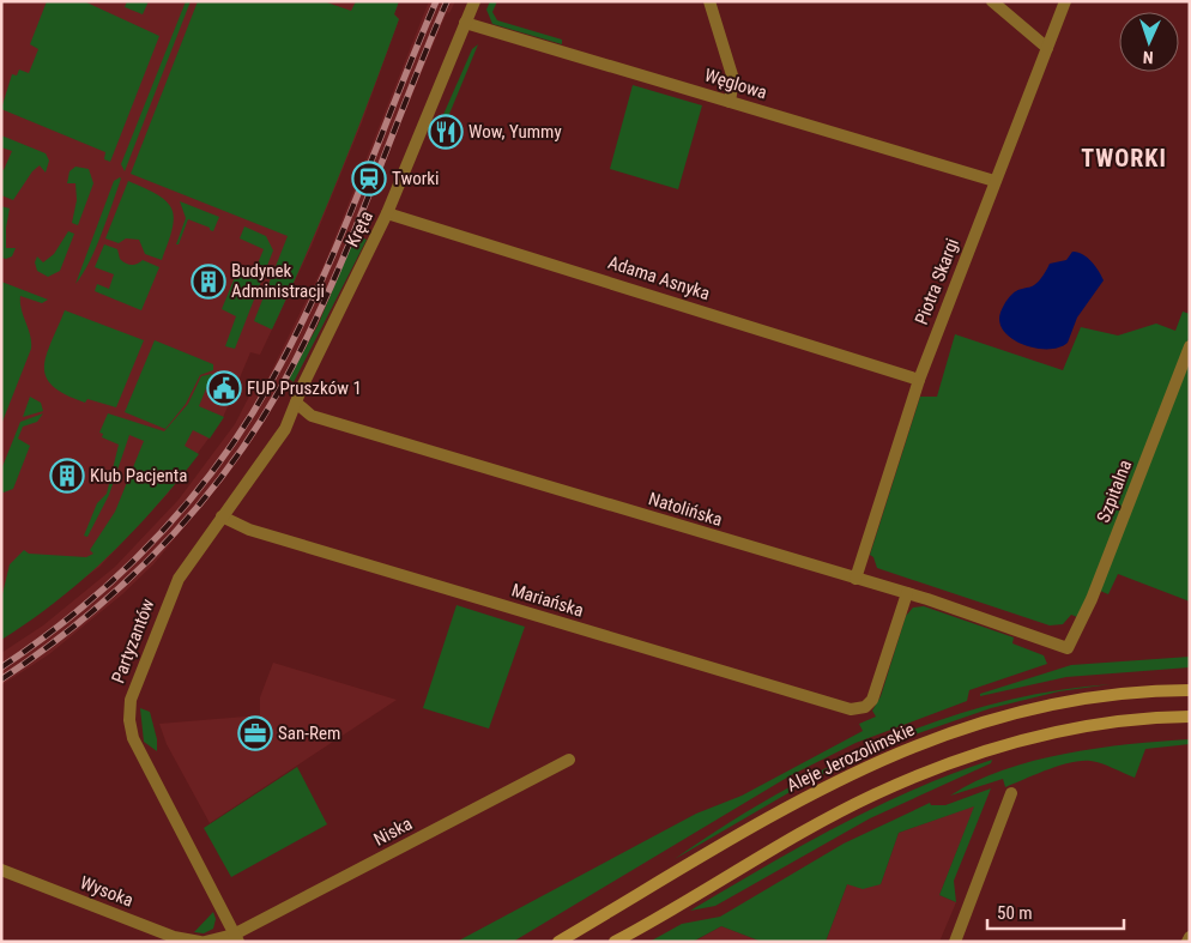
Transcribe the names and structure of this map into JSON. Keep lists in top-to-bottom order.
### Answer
{
  "streets": {
    "main road": ["Aleje Jerozolimskie"],
    "street": [
      "Węglowa",
      "Kręta",
      "Adama Asnyka",
      "Piotra Skargi",
      "Szpitalna",
      "Natolińska",
      "Mariańska",
      "Partyzantów",
      "Niska",
      "Wysoka"
    ]
  },
  "crossings": [
    ["Węglowa", "Kręta"],
    ["Węglowa", "Piotra Skargi"],
    ["Kręta", "Adama Asnyka"],
    ["Kręta", "Natolińska"],
    ["Kręta", "Partyzantów"],
    ["Adama Asnyka", "Piotra Skargi"],
    ["Piotra Skargi", "Natolińska"],
    ["Szpitalna", "Natolińska"],
    ["Natolińska", "Mariańska"],
    ["Natolińska", "Partyzantów"],
    ["Mariańska", "Partyzantów"],
    ["Partyzantów", "Niska"],
    ["Partyzantów", "Wysoka"],
    ["Niska", "Wysoka"]
  ],
  "districts": ["TWORKI"],
  "places": {
    "restaurant": ["Wow, Yummy"],
    "station": ["Tworki"],
    "building": ["Budynek Administracji", "Klub Pacjenta"],
    "public building": ["FUP Pruszków 1"],
    "office": ["San-Rem"]
  },
  "scale_bar": "50 m",
  "north": "bottom"
}
